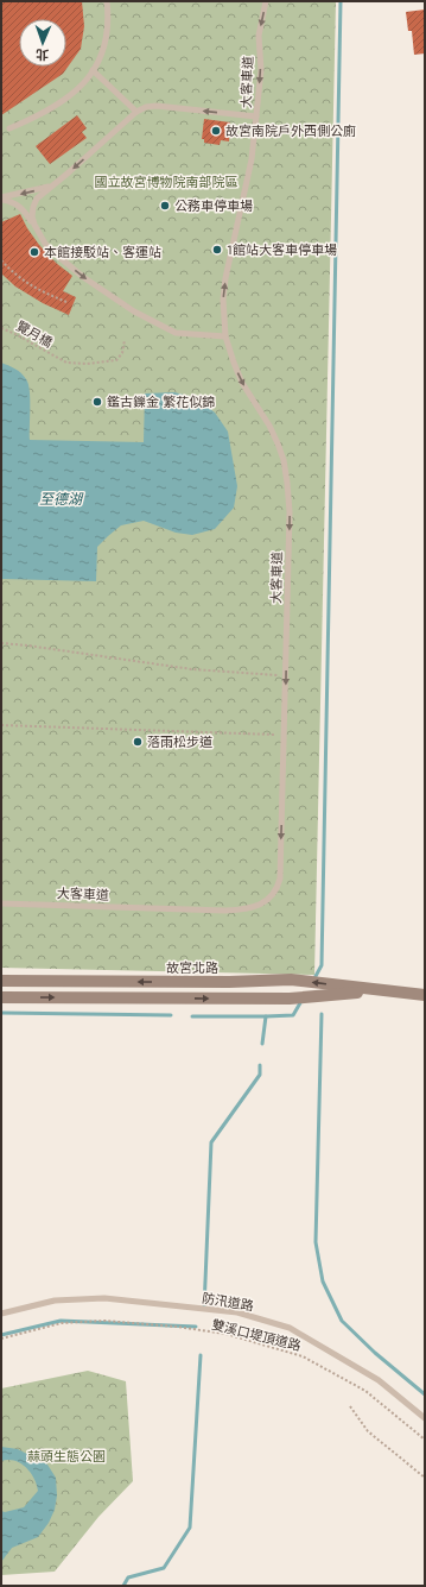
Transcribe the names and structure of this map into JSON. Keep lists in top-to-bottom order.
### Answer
{
  "streets": {
    "street": ["故宮北路"],
    "lane": ["大客車道", "防汛道路"],
    "path": ["覽月橋", "雙溪口堤頂道路"]
  },
  "water": ["至德湖"],
  "parks": ["國立故宮博物院南部院區", "蒜頭生態公園"],
  "places": [
    "故宮南院戶外西側公廁",
    "公務車停車場",
    "1館站大客車停車場",
    "本館接駁站、客運站",
    "鑑古鑠金 繁花似錦",
    "落雨松步道"
  ],
  "north": "bottom"
}
